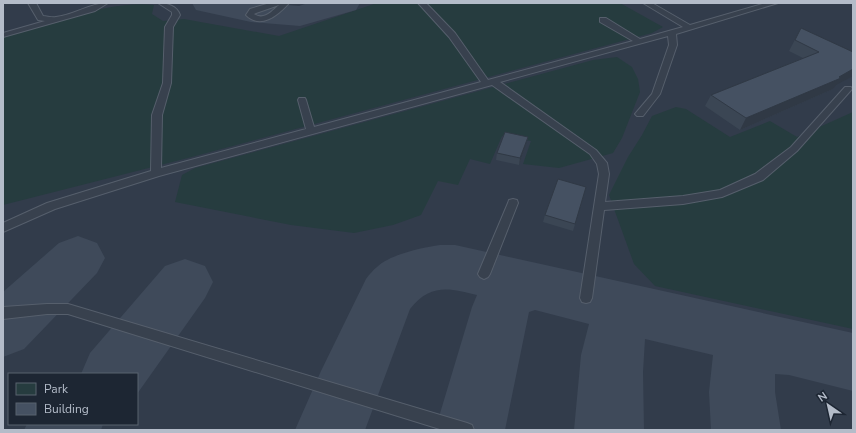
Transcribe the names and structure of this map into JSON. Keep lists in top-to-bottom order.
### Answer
{
  "legend": ["Park", "Building"],
  "north": "top left"
}
